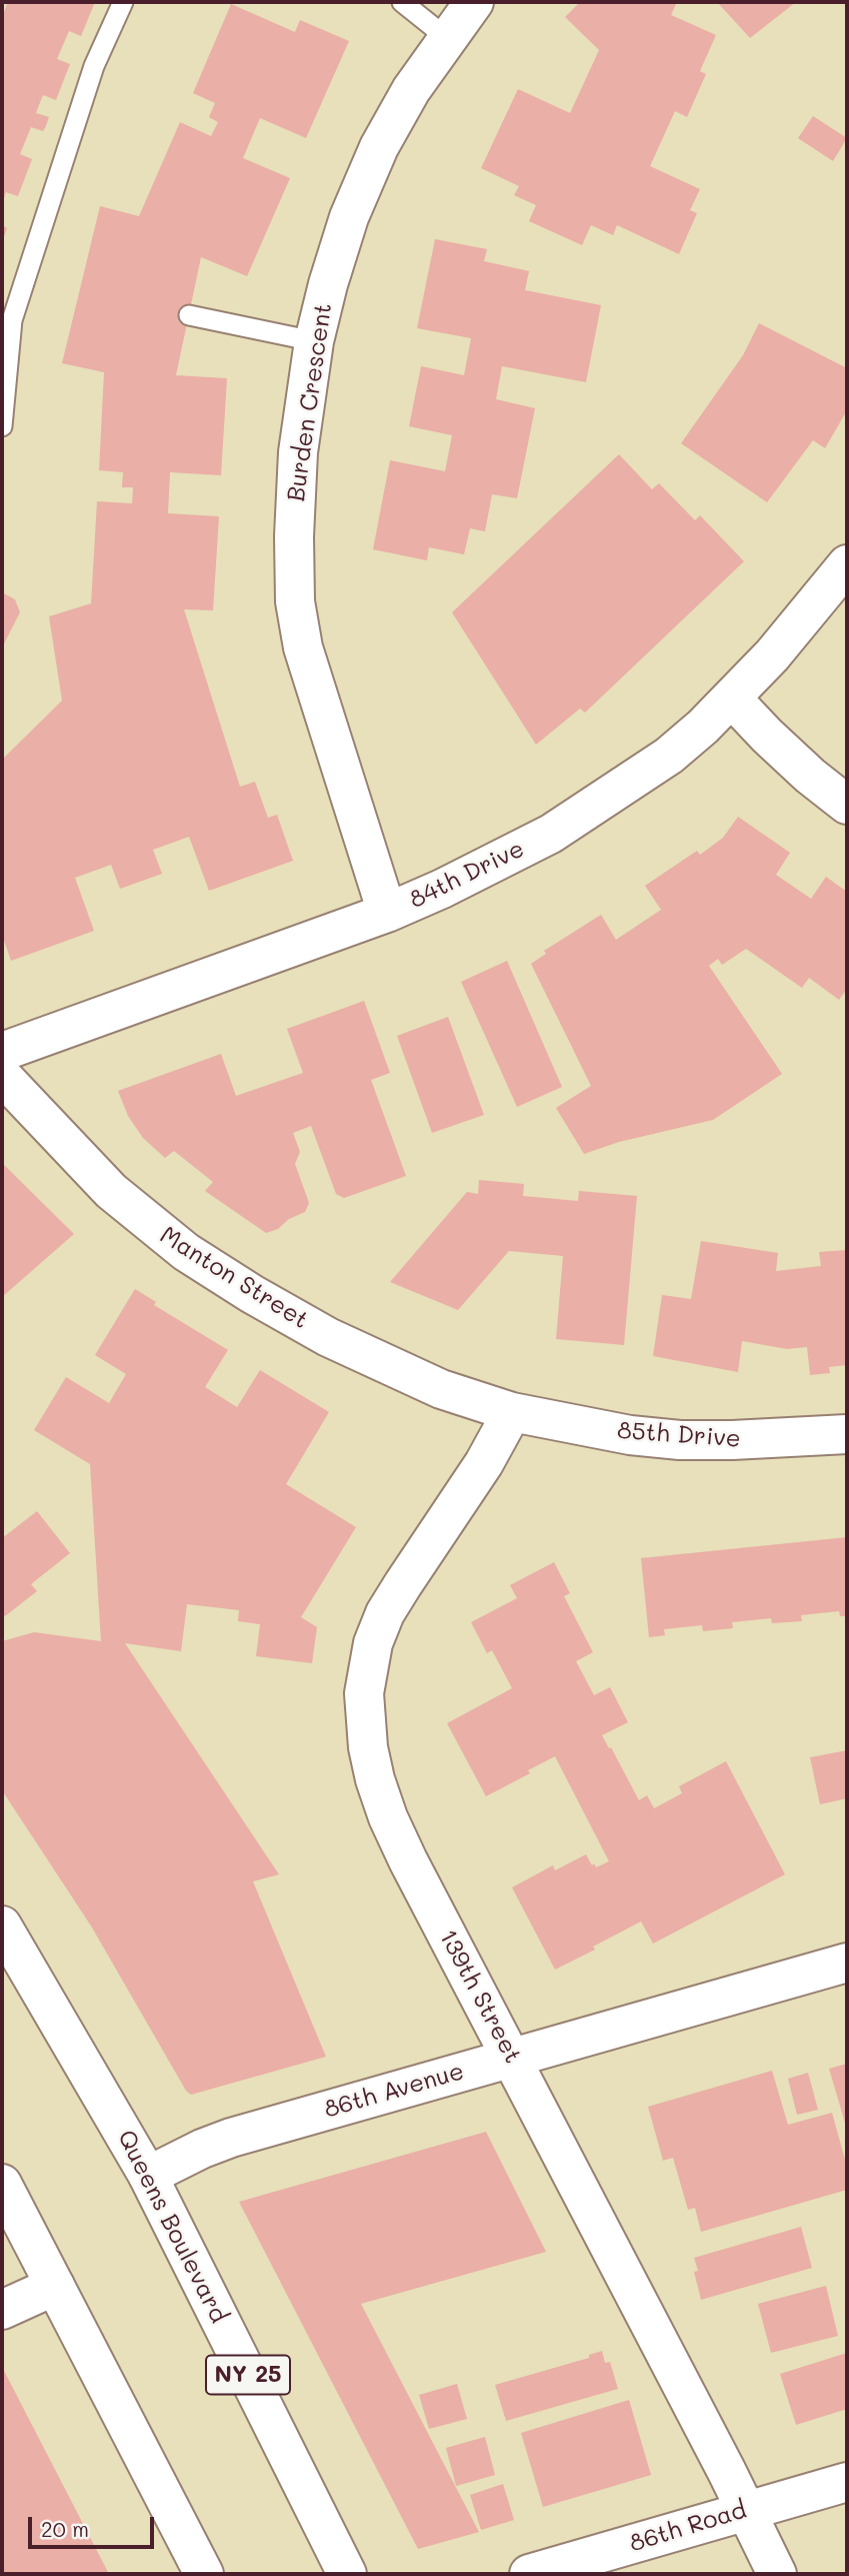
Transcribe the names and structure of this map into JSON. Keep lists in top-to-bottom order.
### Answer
{
  "streets": {
    "street": [
      "Burden Crescent",
      "84th Drive",
      "Manton Street",
      "85th Drive",
      "139th Street",
      "86th Avenue",
      "Queens Boulevard",
      "NY 25",
      "86th Road"
    ]
  },
  "crossings": [
    ["Burden Crescent", "84th Drive"],
    ["Manton Street", "85th Drive"],
    ["Manton Street", "139th Street"],
    ["85th Drive", "139th Street"],
    ["139th Street", "86th Avenue"],
    ["139th Street", "86th Road"],
    ["86th Avenue", "Queens Boulevard"]
  ],
  "scale_bar": "20 m"
}
